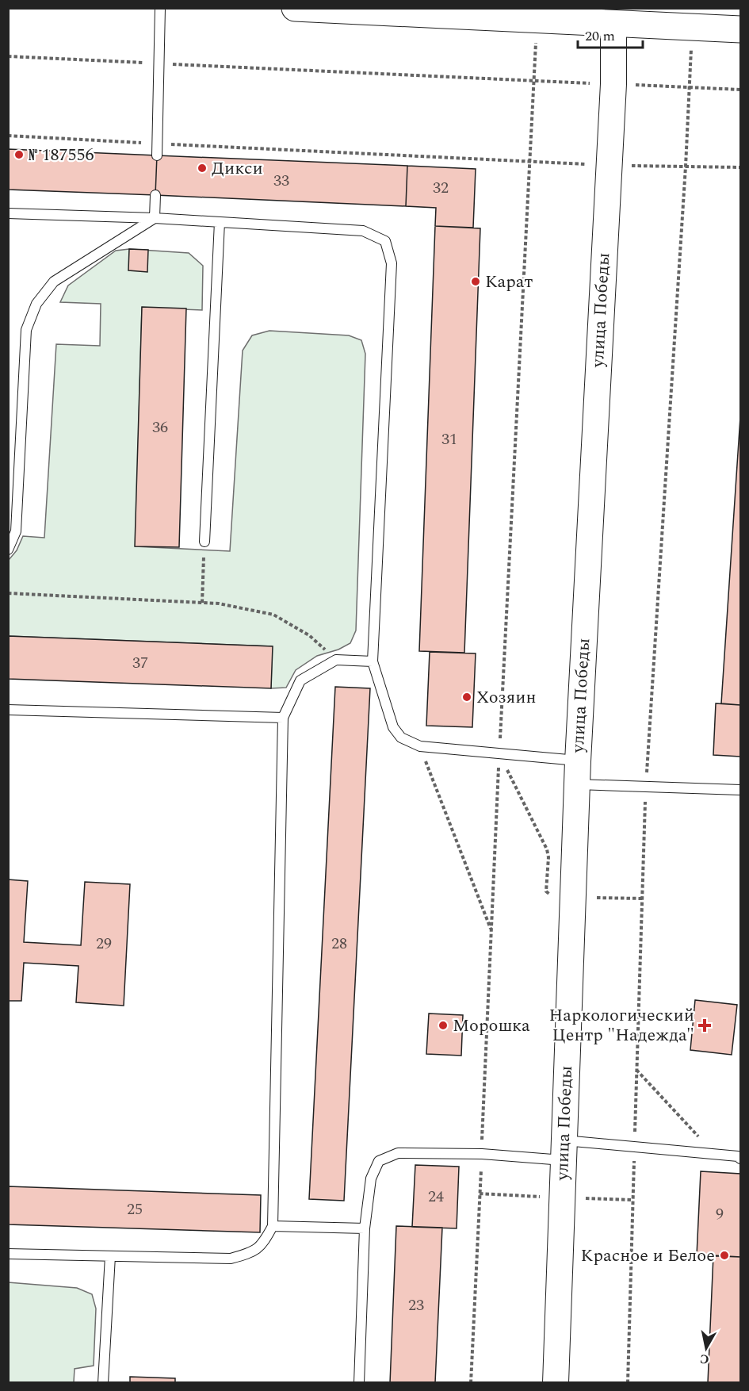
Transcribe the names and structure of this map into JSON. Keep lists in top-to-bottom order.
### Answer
{
  "streets": {
    "street": ["улица Победы"]
  },
  "places": {
    "other": [
      "№ 187556",
      "Дикси",
      "Карат",
      "Хозяин",
      "Морошка",
      "Красное и Белое"
    ],
    "health": ["Наркологический Центр \"Надежда\""]
  },
  "house_numbers": [
    "33",
    "32",
    "36",
    "31",
    "37",
    "29",
    "28",
    "24",
    "25",
    "9",
    "23"
  ],
  "scale_bar": "20 m",
  "north": "bottom"
}
